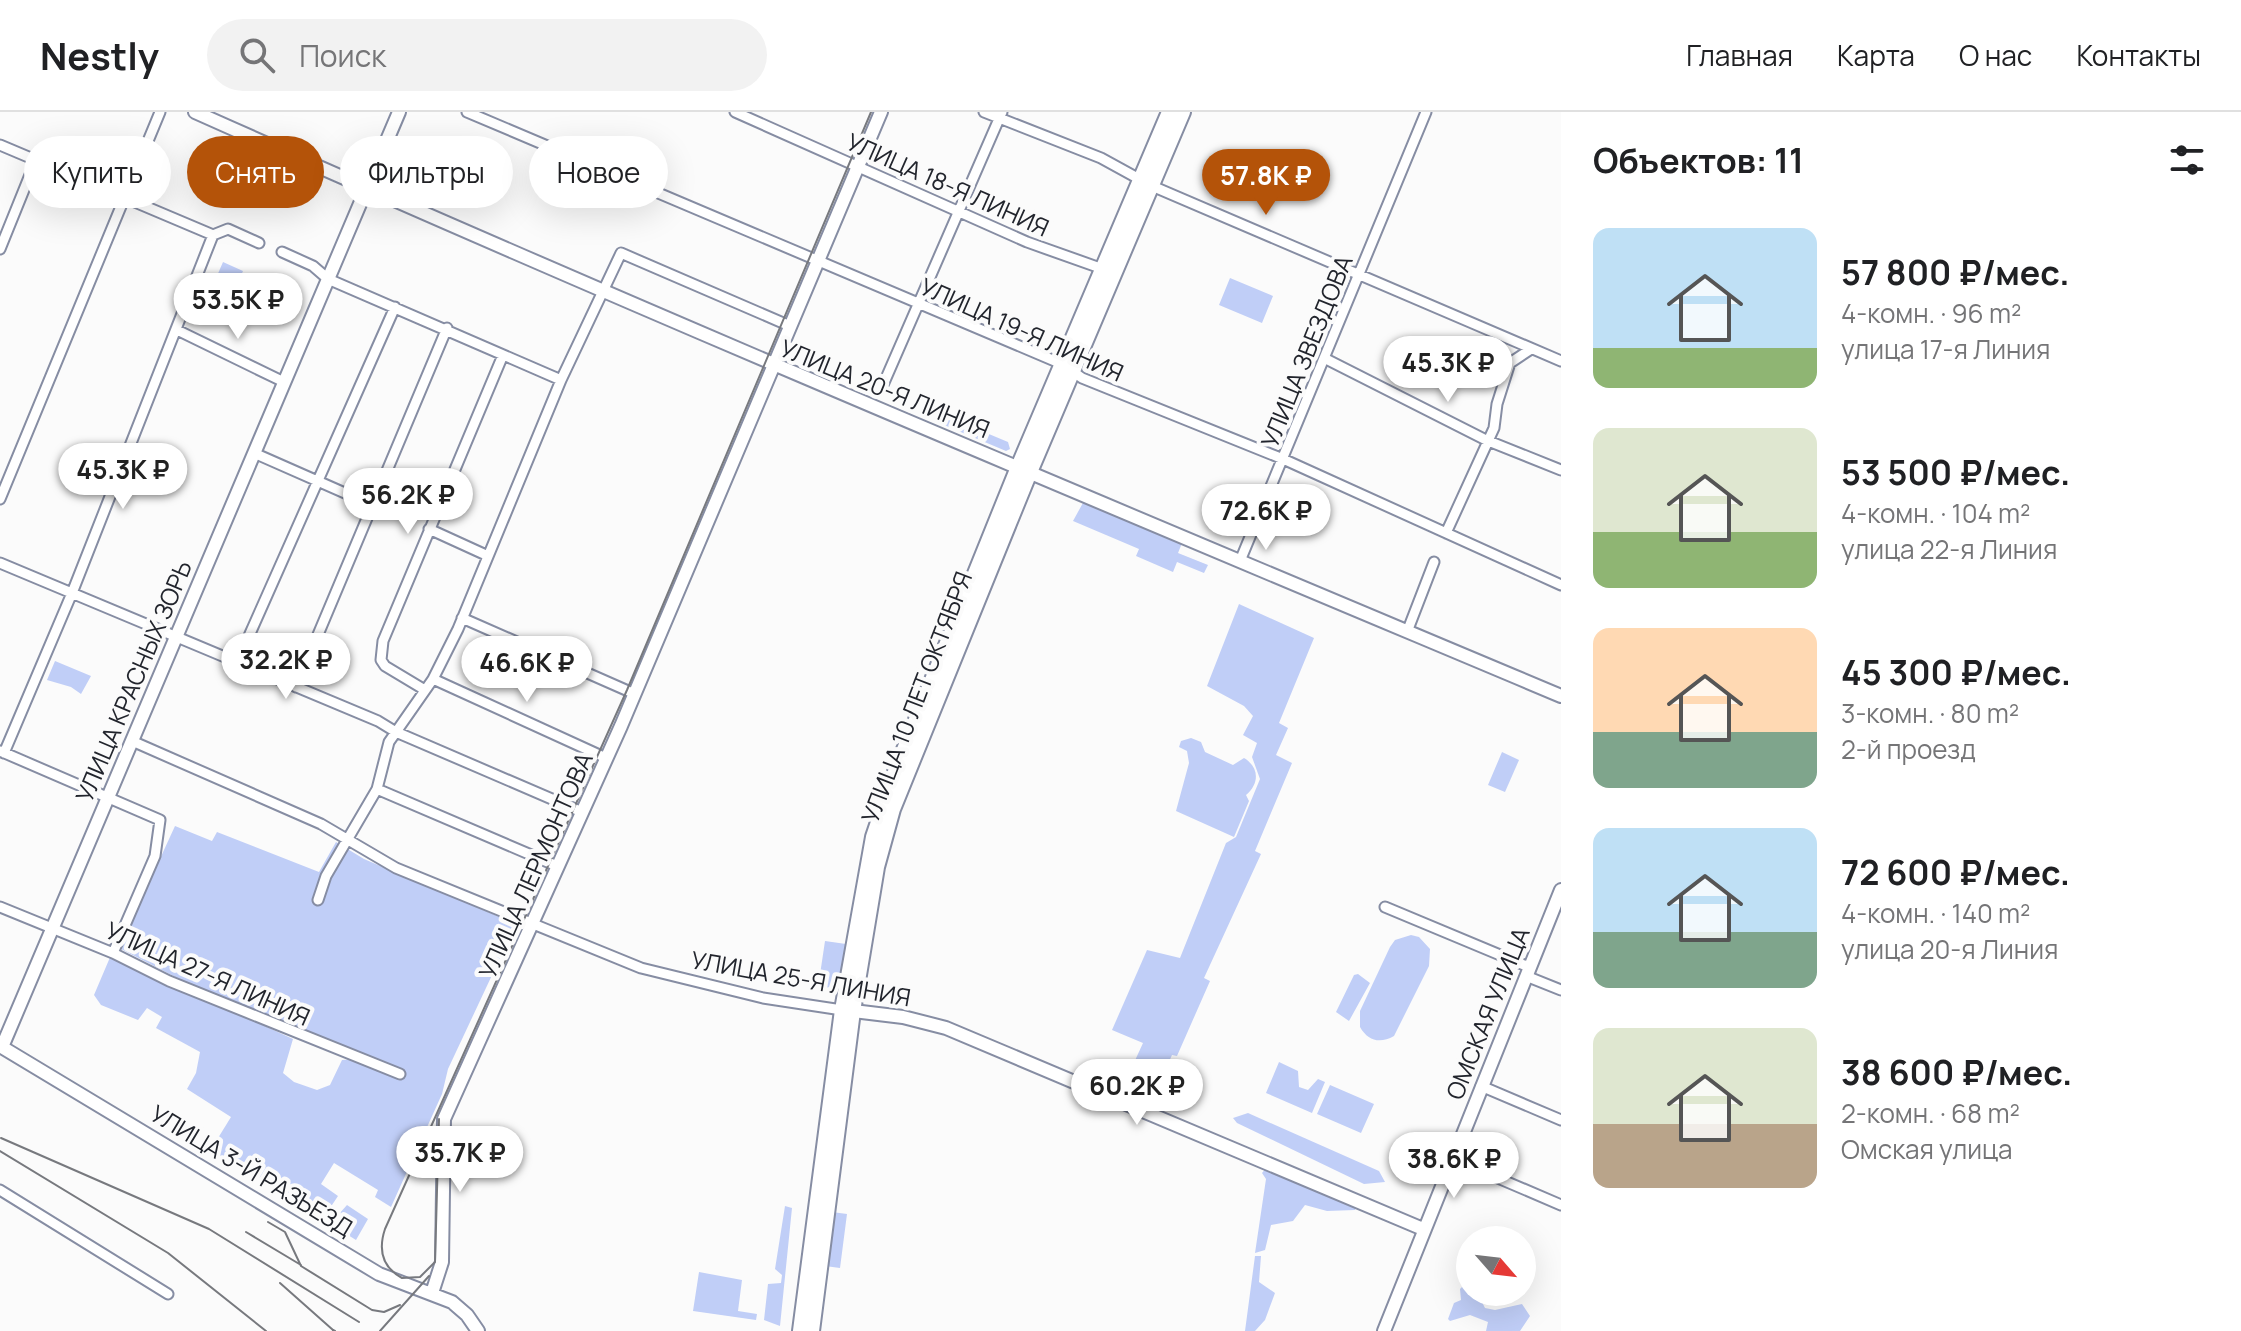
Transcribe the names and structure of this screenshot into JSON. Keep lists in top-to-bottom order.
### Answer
{
  "streets": {
    "main road": [
      "УЛИЦА 20-Я ЛИНИЯ",
      "УЛИЦА КРАСНЫХ ЗОРЬ",
      "УЛИЦА 10 ЛЕТ ОКТЯБРЯ",
      "УЛИЦА ЛЕРМОНТОВА",
      "УЛИЦА 25-Я ЛИНИЯ",
      "ОМСКАЯ УЛИЦА",
      "УЛИЦА 3-Й РАЗЪЕЗД"
    ],
    "street": [
      "УЛИЦА 18-Я ЛИНИЯ",
      "УЛИЦА 19-Я ЛИНИЯ",
      "УЛИЦА ЗВЕЗДОВА",
      "УЛИЦА 27-Я ЛИНИЯ"
    ]
  },
  "crossings": [
    ["УЛИЦА 18-Я ЛИНИЯ", "УЛИЦА 10 ЛЕТ ОКТЯБРЯ"],
    ["УЛИЦА 18-Я ЛИНИЯ", "УЛИЦА ЛЕРМОНТОВА"],
    ["УЛИЦА 19-Я ЛИНИЯ", "УЛИЦА ЗВЕЗДОВА"],
    ["УЛИЦА 19-Я ЛИНИЯ", "УЛИЦА 10 ЛЕТ ОКТЯБРЯ"],
    ["УЛИЦА 19-Я ЛИНИЯ", "УЛИЦА ЛЕРМОНТОВА"],
    ["УЛИЦА ЗВЕЗДОВА", "УЛИЦА 20-Я ЛИНИЯ"],
    ["УЛИЦА 20-Я ЛИНИЯ", "УЛИЦА 10 ЛЕТ ОКТЯБРЯ"],
    ["УЛИЦА 20-Я ЛИНИЯ", "УЛИЦА ЛЕРМОНТОВА"],
    ["УЛИЦА КРАСНЫХ ЗОРЬ", "УЛИЦА 27-Я ЛИНИЯ"],
    ["УЛИЦА КРАСНЫХ ЗОРЬ", "УЛИЦА 25-Я ЛИНИЯ"],
    ["УЛИЦА КРАСНЫХ ЗОРЬ", "УЛИЦА 3-Й РАЗЪЕЗД"],
    ["УЛИЦА 10 ЛЕТ ОКТЯБРЯ", "УЛИЦА 25-Я ЛИНИЯ"],
    ["УЛИЦА ЛЕРМОНТОВА", "УЛИЦА 25-Я ЛИНИЯ"],
    ["УЛИЦА ЛЕРМОНТОВА", "УЛИЦА 3-Й РАЗЪЕЗД"],
    ["УЛИЦА 25-Я ЛИНИЯ", "ОМСКАЯ УЛИЦА"]
  ],
  "north": "bottom right",
  "page": {
    "header": "Nestly",
    "search": "Поиск",
    "nav": [
      "Главная",
      "Карта",
      "О нас",
      "Контакты"
    ],
    "heading": "Объектов: 11",
    "chip": [
      "Купить",
      "Снять",
      "Фильтры",
      "Новое"
    ],
    "price": [
      "57.8K ₽",
      "53.5K ₽",
      "45.3K ₽",
      "45.3K ₽",
      "56.2K ₽",
      "72.6K ₽",
      "32.2K ₽",
      "46.6K ₽",
      "60.2K ₽",
      "35.7K ₽",
      "38.6K ₽"
    ],
    "list": [
      {
        "name": "57 800 ₽/мес.",
        "note": "4-комн. · 96 m² · улица 17-я Линия"
      },
      {
        "name": "53 500 ₽/мес.",
        "note": "4-комн. · 104 m² · улица 22-я Линия"
      },
      {
        "name": "45 300 ₽/мес.",
        "note": "3-комн. · 80 m² · 2-й проезд"
      },
      {
        "name": "72 600 ₽/мес.",
        "note": "4-комн. · 140 m² · улица 20-я Линия"
      },
      {
        "name": "38 600 ₽/мес.",
        "note": "2-комн. · 68 m² · Омская улица"
      }
    ]
  }
}
